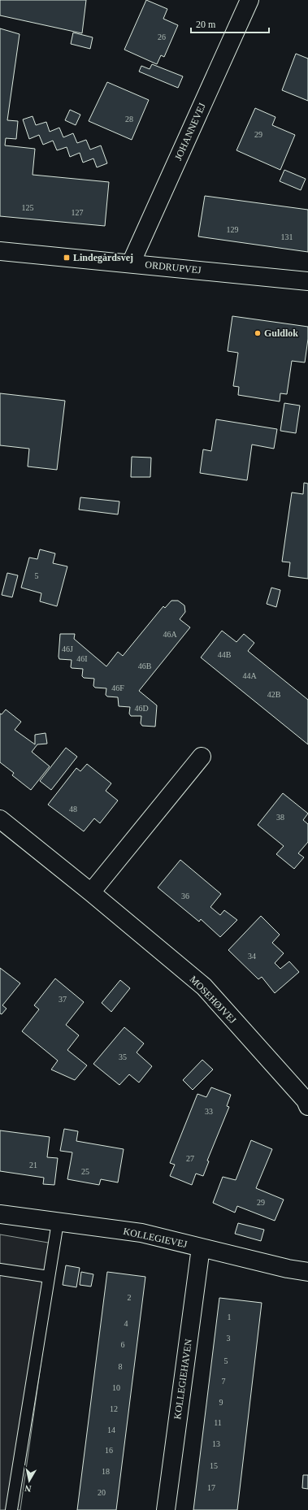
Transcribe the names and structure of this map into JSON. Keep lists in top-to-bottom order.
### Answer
{
  "streets": {
    "street": [
      "JOHANNEVEJ",
      "ORDRUPVEJ",
      "MOSEHØJVEJ",
      "KOLLEGIEVEJ",
      "KOLLEGIEHAVEN"
    ]
  },
  "crossings": [
    ["JOHANNEVEJ", "ORDRUPVEJ"],
    ["KOLLEGIEVEJ", "KOLLEGIEHAVEN"]
  ],
  "places": {
    "transit": ["Lindegårdsvej"],
    "other": ["Guldlok"]
  },
  "house_numbers": [
    "26",
    "28",
    "29",
    "125",
    "127",
    "129",
    "131",
    "5",
    "46A",
    "46J",
    "44B",
    "46I",
    "46B",
    "44A",
    "46F",
    "42B",
    "46D",
    "48",
    "38",
    "36",
    "34",
    "37",
    "35",
    "33",
    "27",
    "21",
    "25",
    "29",
    "2",
    "1",
    "4",
    "3",
    "6",
    "5",
    "8",
    "7",
    "10",
    "9",
    "12",
    "11",
    "14",
    "13",
    "16",
    "15",
    "18",
    "17",
    "20"
  ],
  "scale_bar": "20 m",
  "north": "bottom"
}
